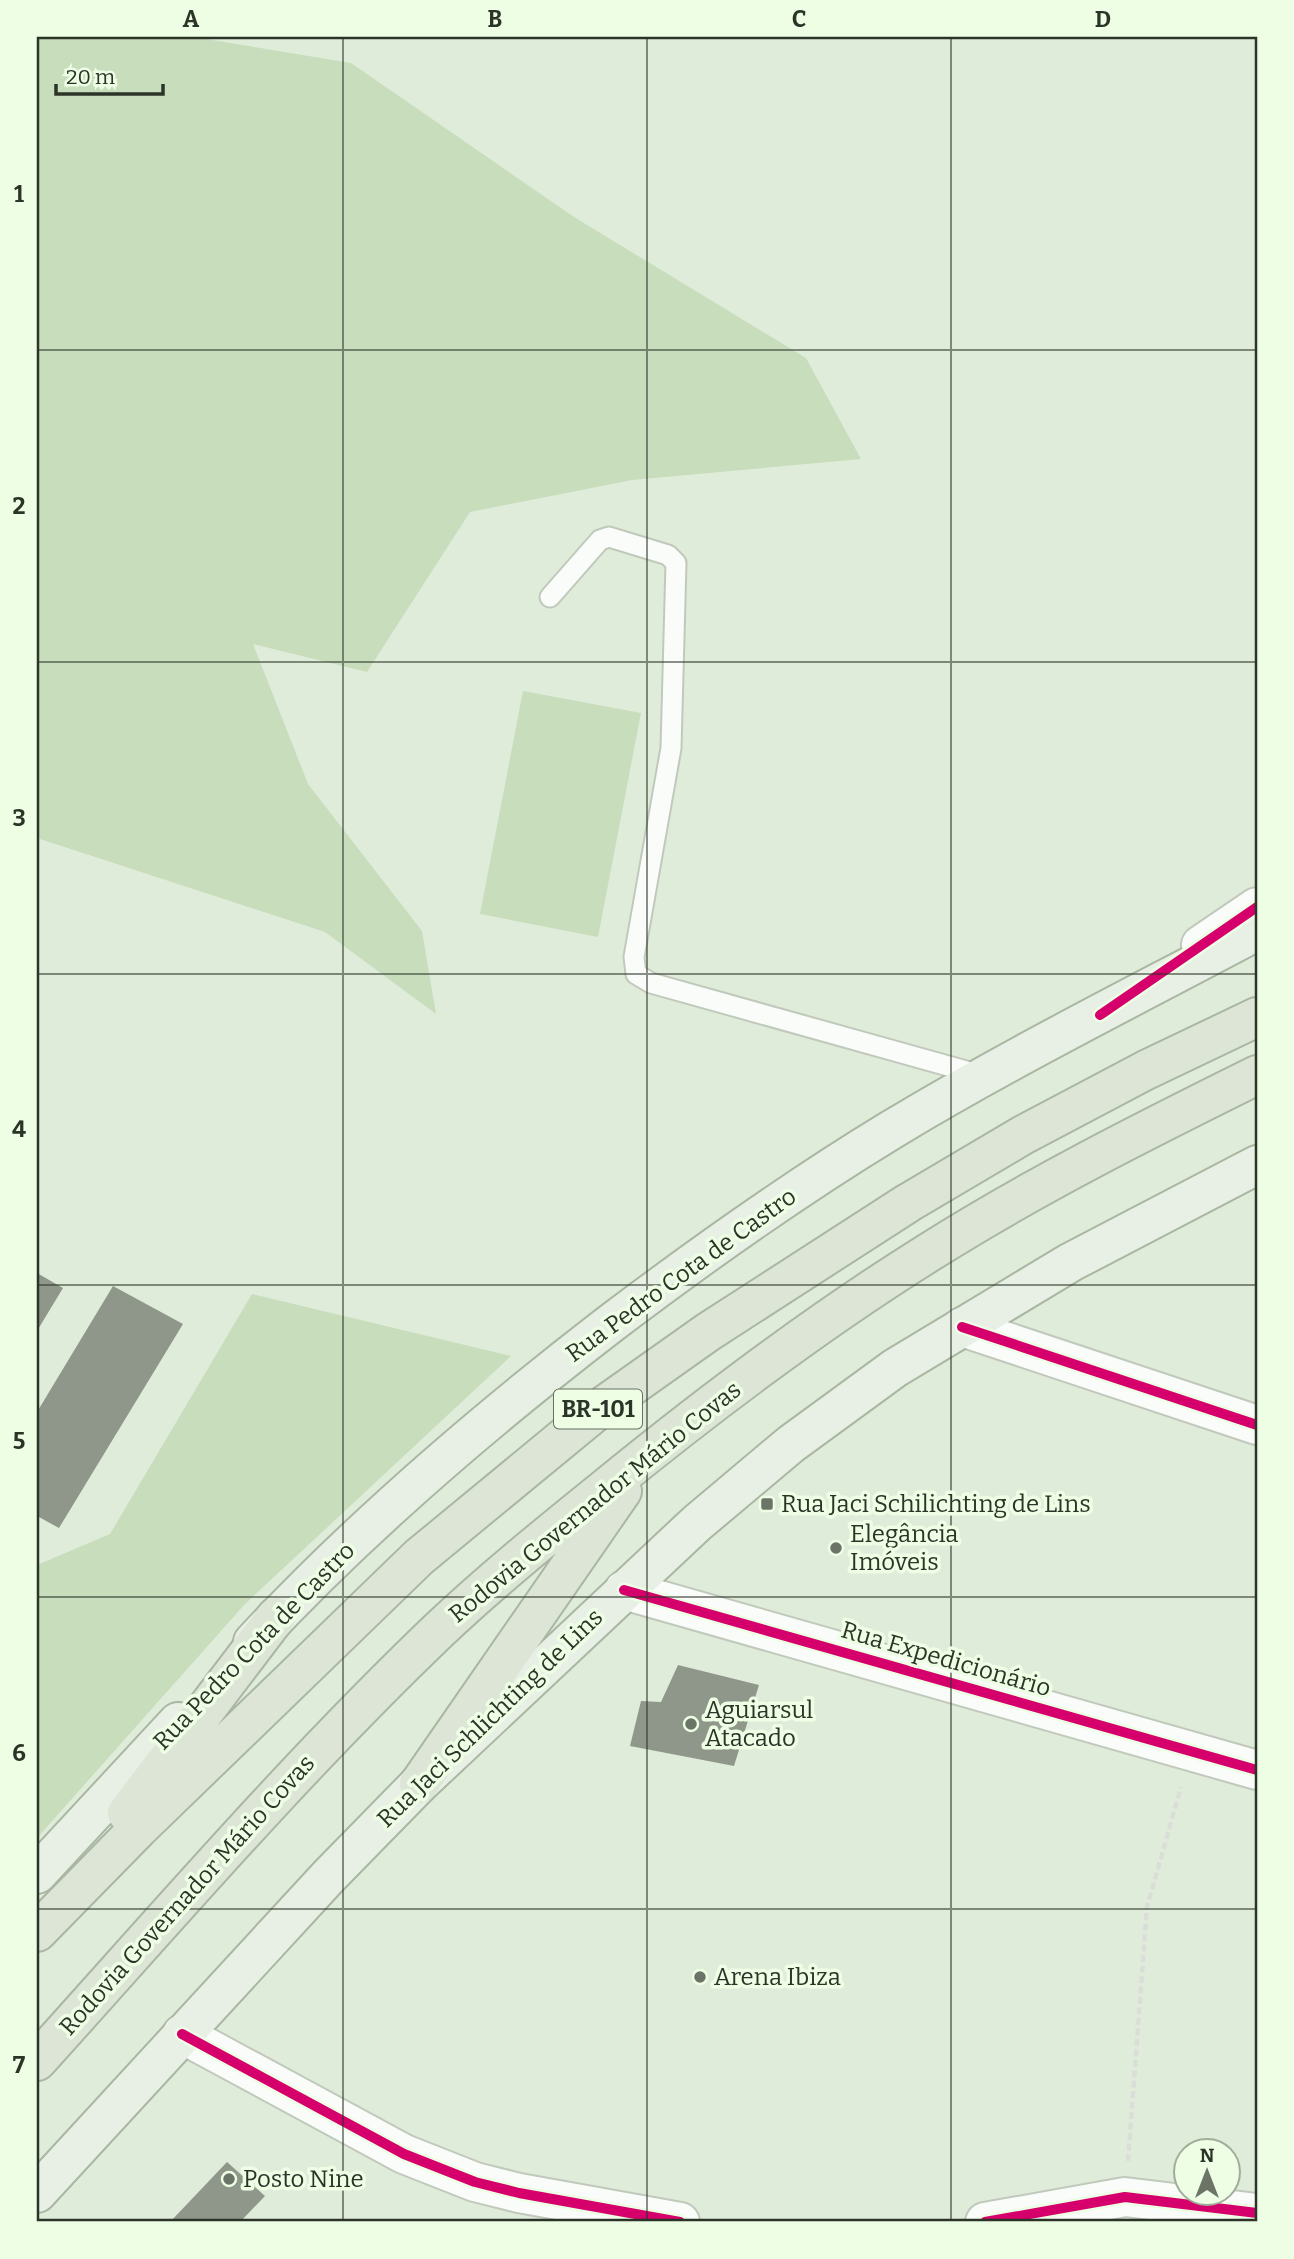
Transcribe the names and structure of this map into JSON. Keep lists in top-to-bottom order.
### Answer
{
  "streets": {
    "highway": ["BR-101", "Rodovia Governador Mário Covas"],
    "main road": ["Rua Pedro Cota de Castro", "Rua Jaci Schlichting de Lins"],
    "street": ["Rua Expedicionário"]
  },
  "crossings": [
    ["Rua Expedicionário", "Rua Jaci Schlichting de Lins"]
  ],
  "places": {
    "transit": ["Rua Jaci Schilichting de Lins"],
    "other": [
      "Elegância Imóveis",
      "Aguiarsul Atacado",
      "Arena Ibiza",
      "Posto Nine"
    ]
  },
  "scale_bar": "20 m",
  "north": "top",
  "grid": {
    "columns": [
      "A",
      "B",
      "C",
      "D"
    ],
    "rows": [
      "1",
      "2",
      "3",
      "4",
      "5",
      "6",
      "7"
    ]
  }
}
